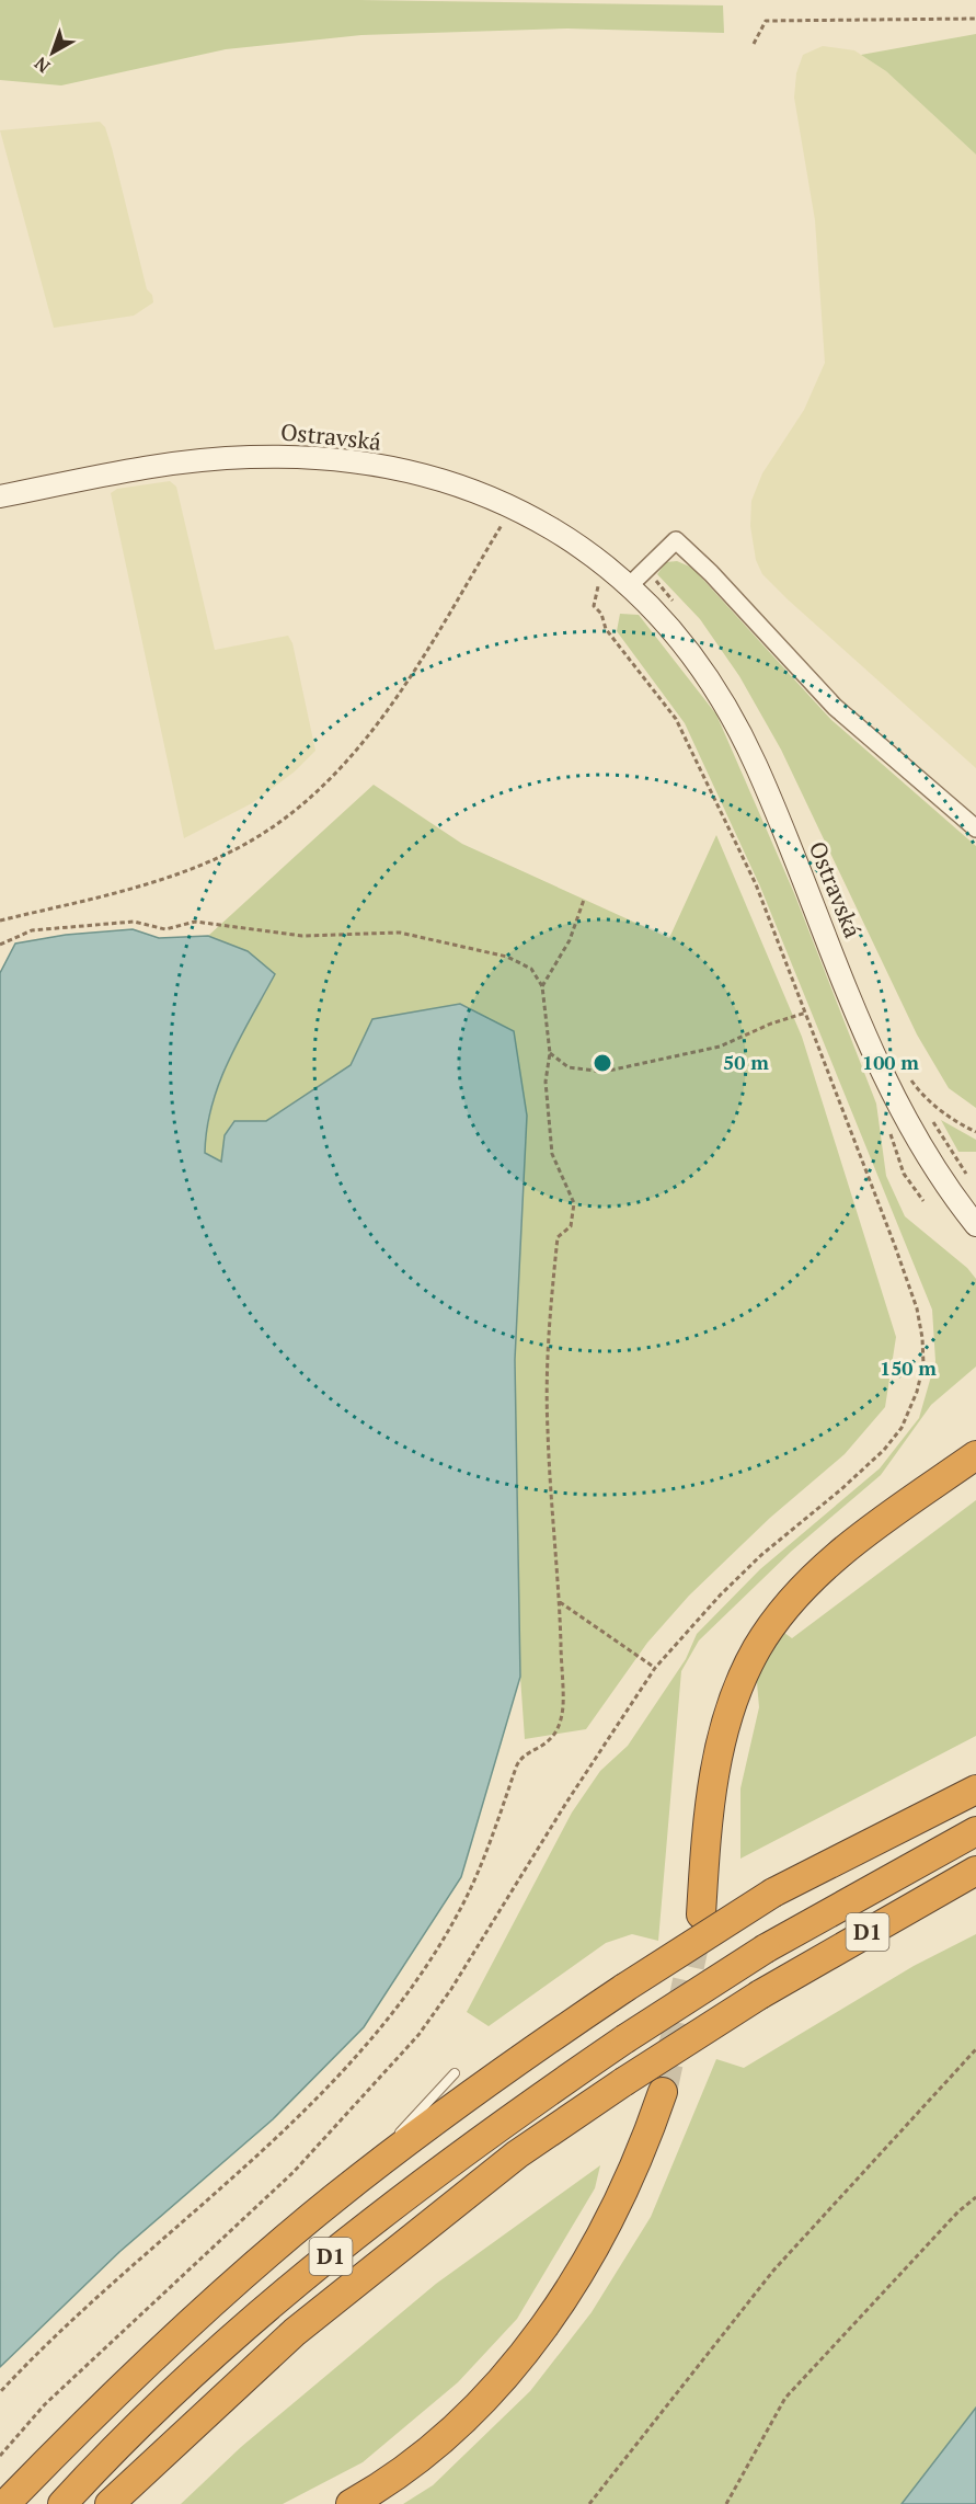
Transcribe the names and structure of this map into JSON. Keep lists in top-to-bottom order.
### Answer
{
  "streets": {
    "highway": ["D1"],
    "main road": ["Ostravská"]
  },
  "north": "bottom left",
  "rings": ["50 m", "100 m", "150 m"]
}
